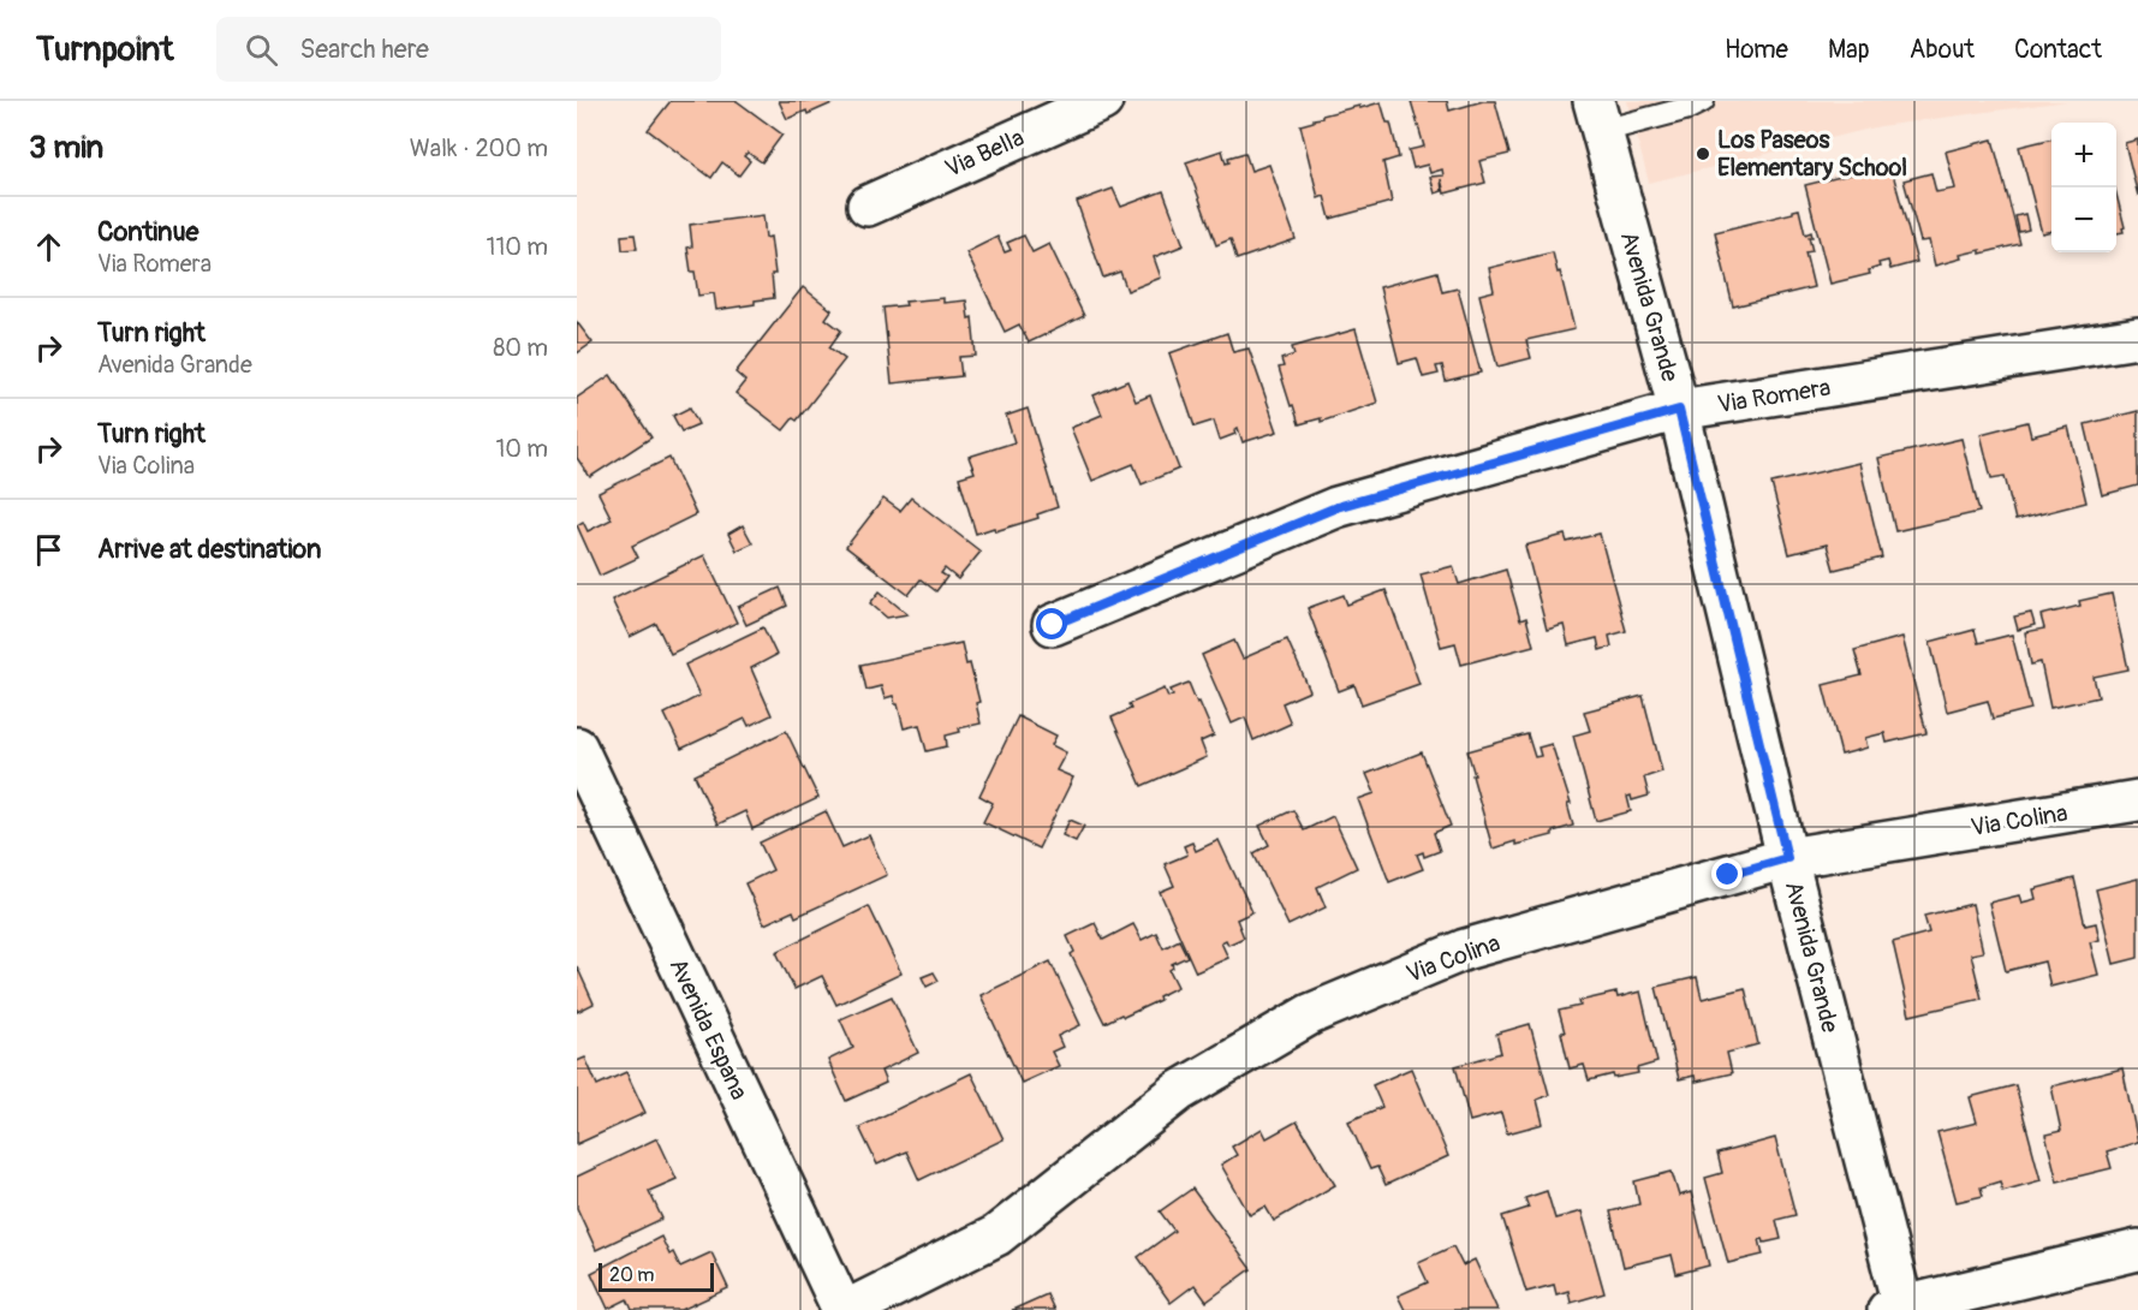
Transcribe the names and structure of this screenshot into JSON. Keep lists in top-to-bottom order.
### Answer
{
  "streets": {
    "street": [
      "Via Bella",
      "Avenida Grande",
      "Via Romera",
      "Via Colina",
      "Avenida Espana"
    ]
  },
  "crossings": [
    ["Avenida Grande", "Via Romera"],
    ["Avenida Grande", "Via Colina"]
  ],
  "places": ["Los Paseos Elementary School"],
  "scale_bar": "20 m",
  "page": {
    "header": "Turnpoint",
    "search": "Search here",
    "nav": [
      "Home",
      "Map",
      "About",
      "Contact"
    ],
    "heading": ["3 min", "Walk · 200 m"],
    "map_buttons": ["+", "−"],
    "list": [
      ["Continue", "Via Romera", "110 m"],
      ["Turn right", "Avenida Grande", "80 m"],
      ["Turn right", "Via Colina", "10 m"],
      "Arrive at destination"
    ],
    "scale": "20 m"
  }
}
